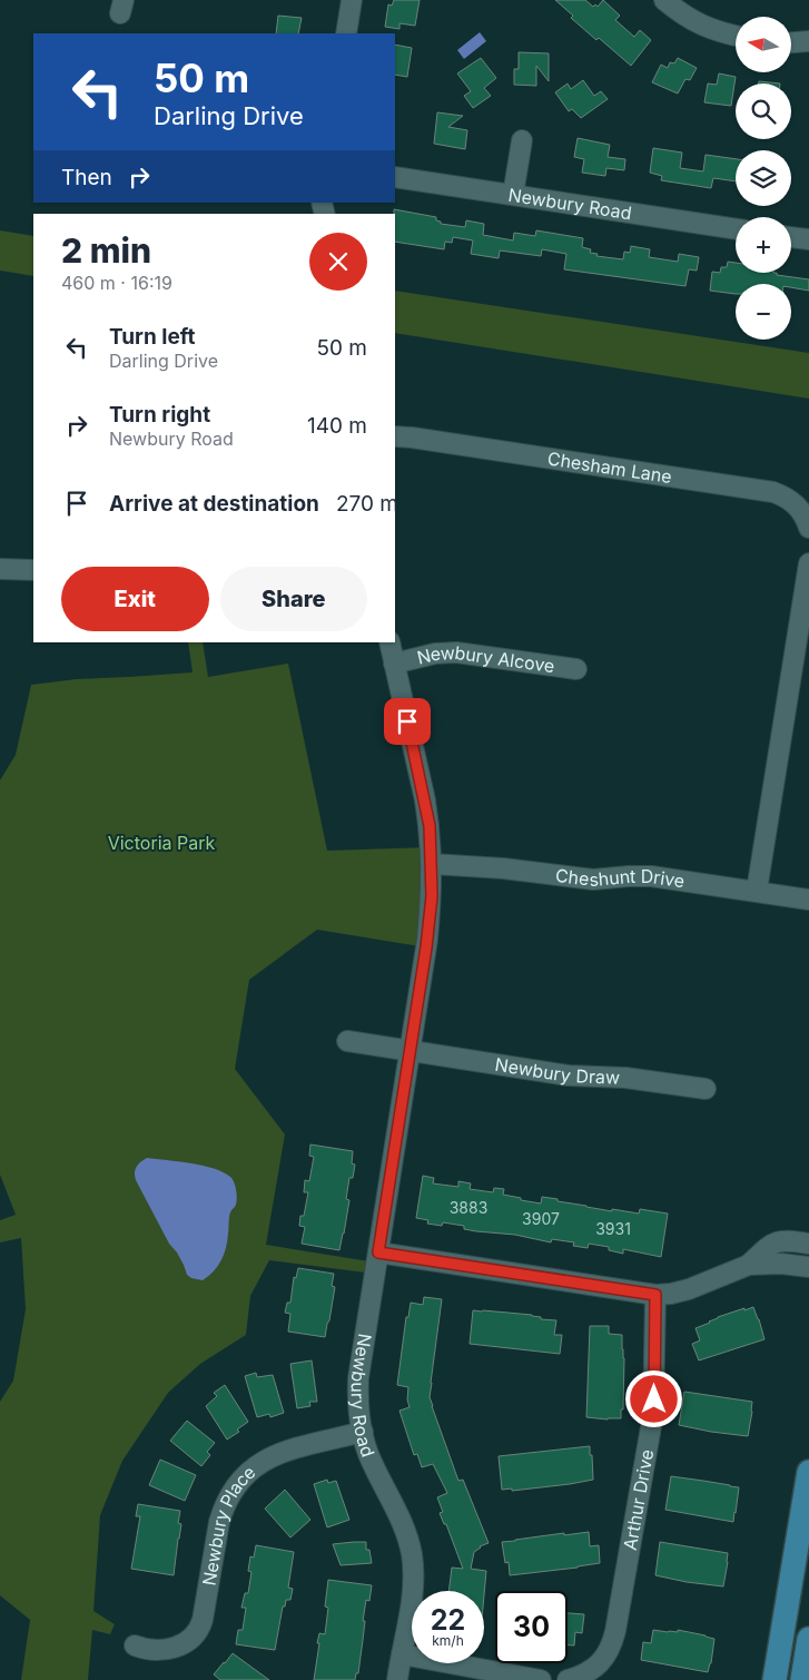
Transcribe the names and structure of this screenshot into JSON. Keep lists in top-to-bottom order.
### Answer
{
  "streets": {
    "street": [
      "Newbury Road",
      "Chesham Lane",
      "Newbury Alcove",
      "Cheshunt Drive",
      "Newbury Draw",
      "Arthur Drive",
      "Newbury Place"
    ]
  },
  "crossings": [
    ["Newbury Road", "Newbury Alcove"],
    ["Newbury Road", "Cheshunt Drive"],
    ["Newbury Road", "Newbury Draw"],
    ["Newbury Road", "Newbury Place"]
  ],
  "parks": ["Victoria Park"],
  "house_numbers": ["3883", "3907", "3931"],
  "north": "left",
  "page": {
    "map_buttons": ["+", "−"],
    "turn": ["50 m", "Darling Drive"],
    "then": "Then",
    "heading": ["2 min", "460 m · 16:19"],
    "list": [
      {
        "name": "Turn left",
        "note": "Darling Drive",
        "value": "50 m"
      },
      {
        "name": "Turn right",
        "note": "Newbury Road",
        "value": "140 m"
      },
      {
        "name": "Arrive at destination",
        "value": "270 m"
      }
    ],
    "buttons": ["Exit", "Share"],
    "speed": "22 km/h",
    "limit": "30"
  }
}
